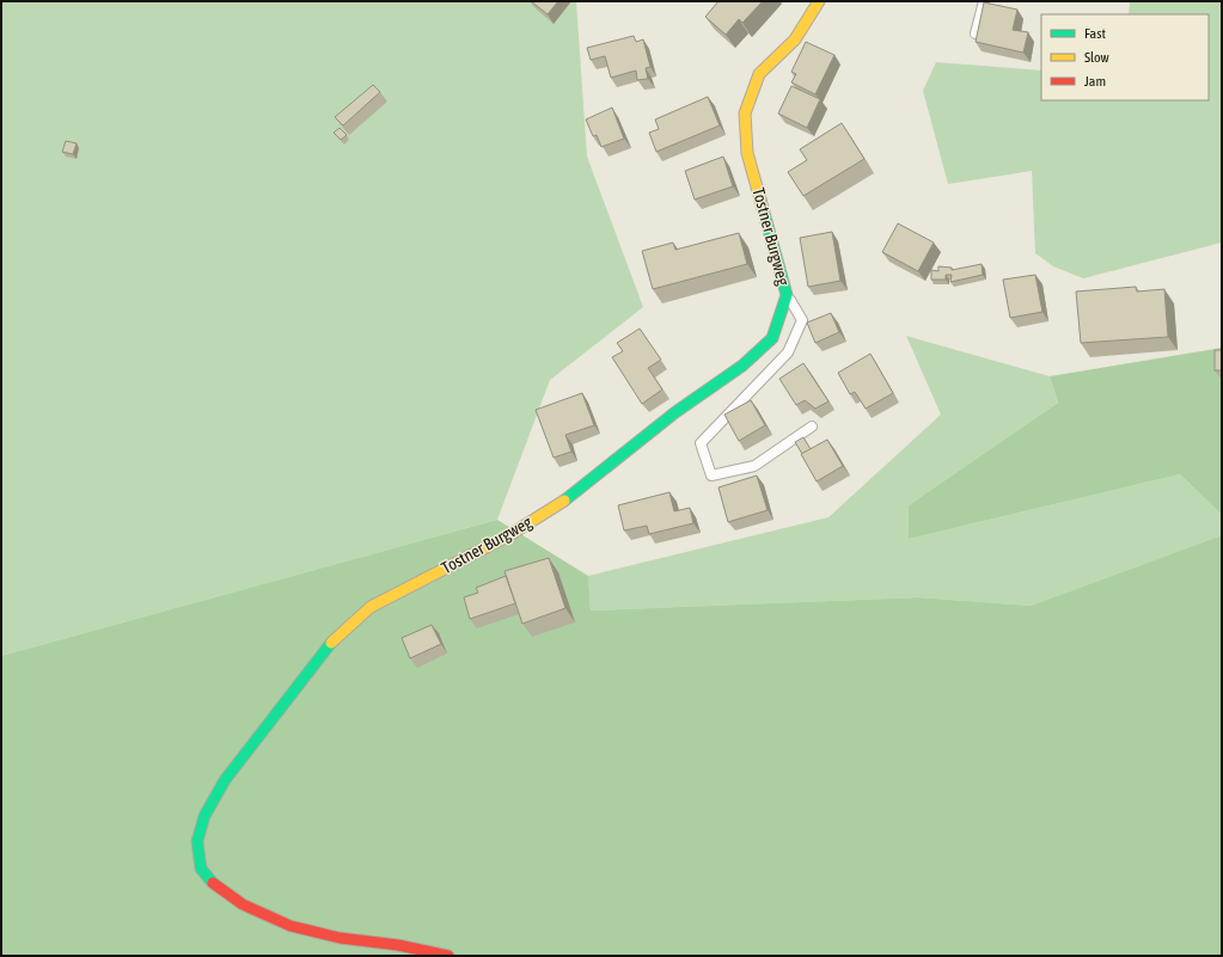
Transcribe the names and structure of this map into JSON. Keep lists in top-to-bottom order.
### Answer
{
  "streets": {
    "street": ["Tostner Burgweg"]
  },
  "legend": ["Fast", "Slow", "Jam"]
}
